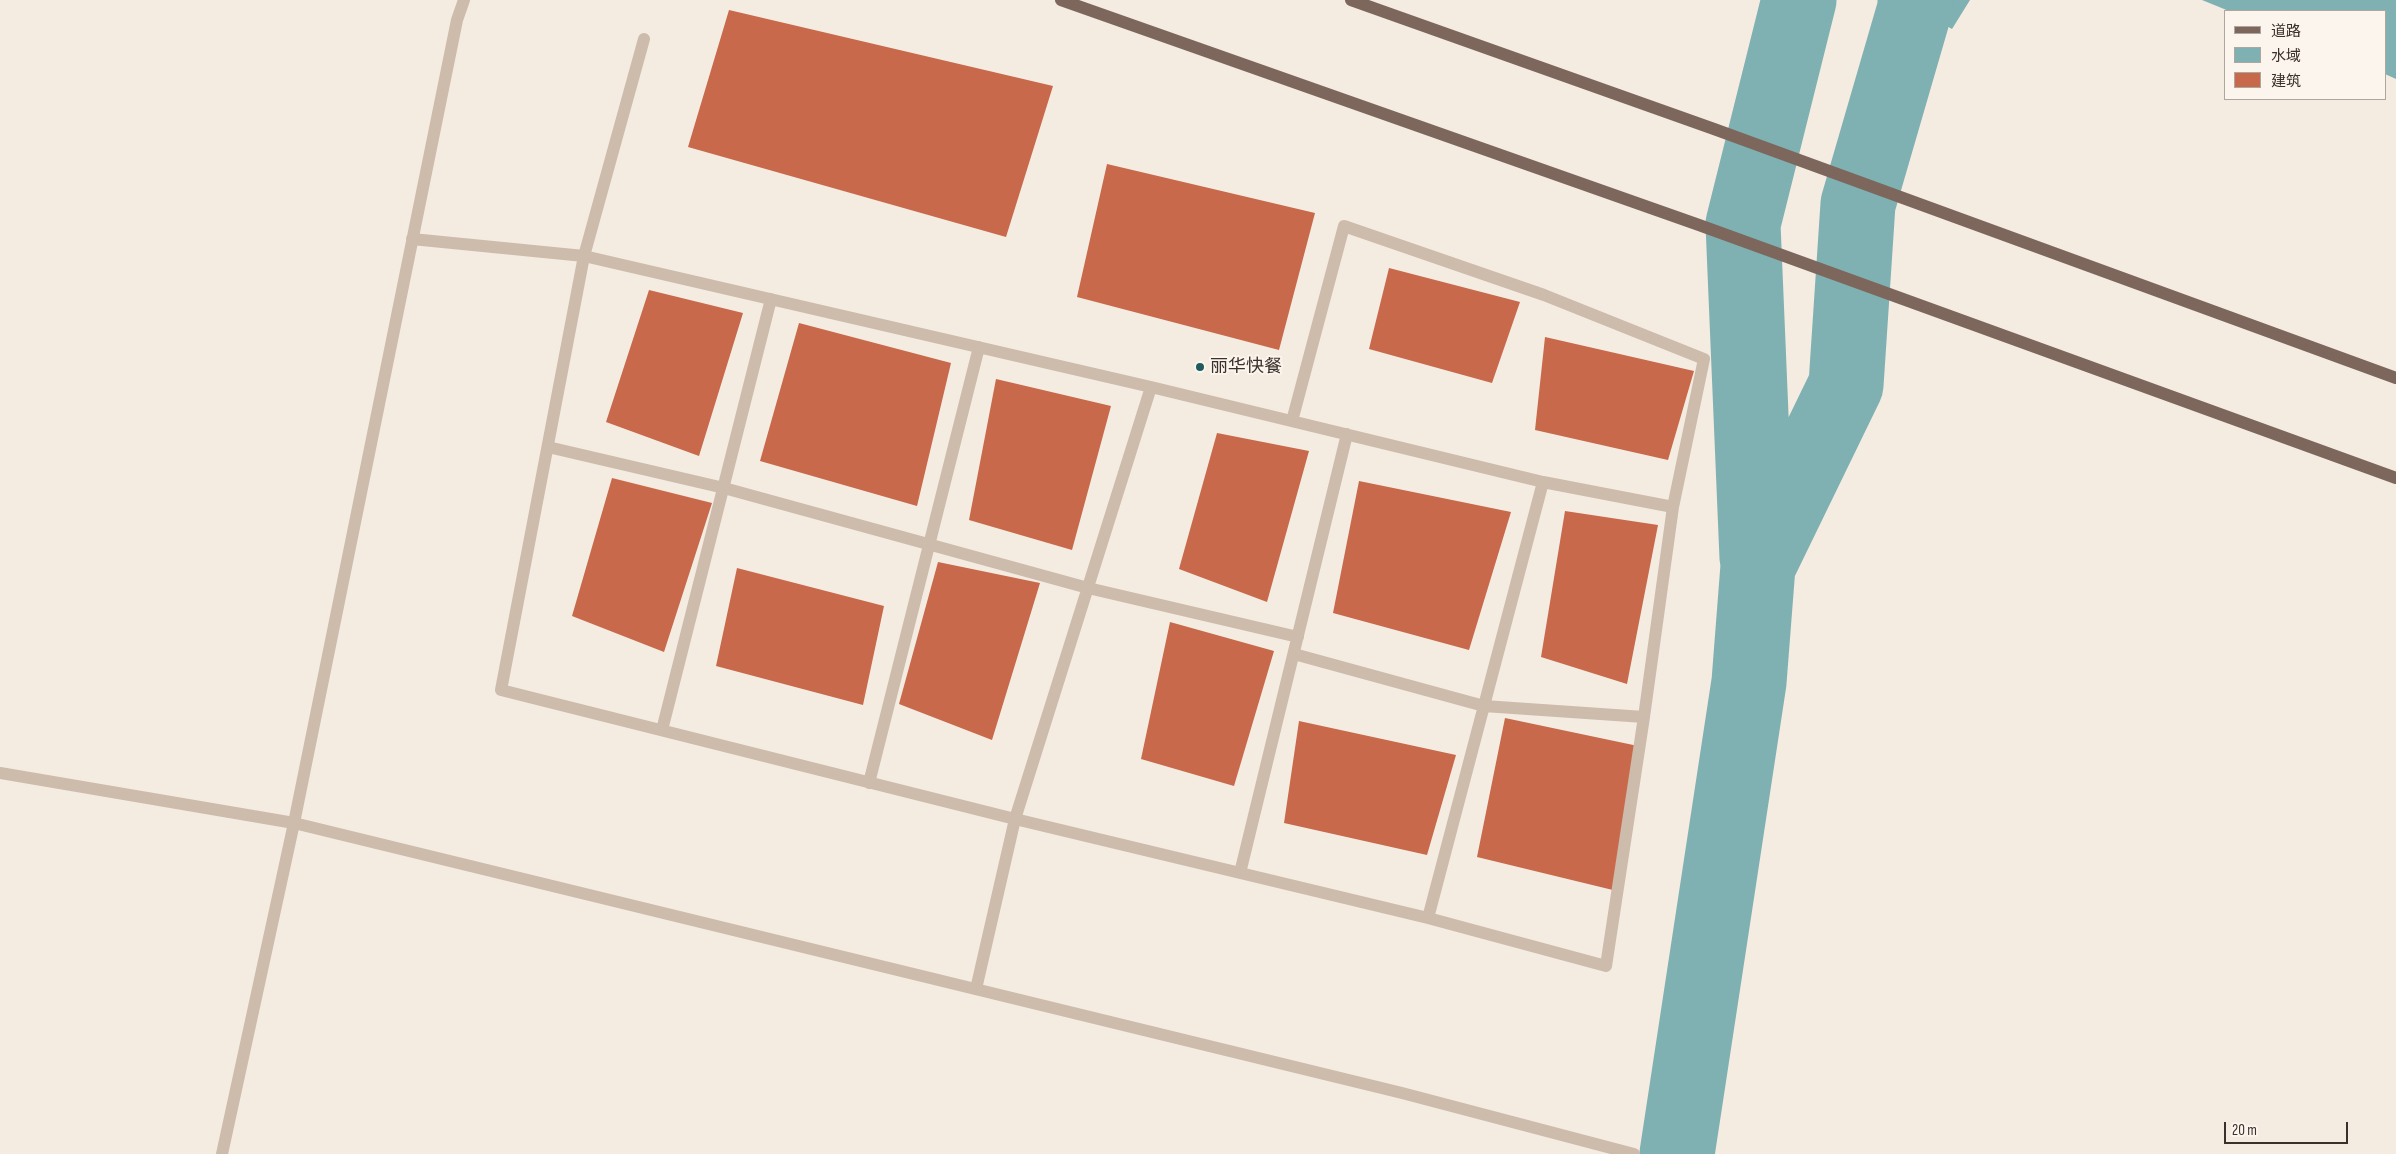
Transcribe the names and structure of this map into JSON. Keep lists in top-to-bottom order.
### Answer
{
  "places": ["丽华快餐"],
  "legend": ["道路", "水域", "建筑"],
  "scale_bar": "20 m"
}
